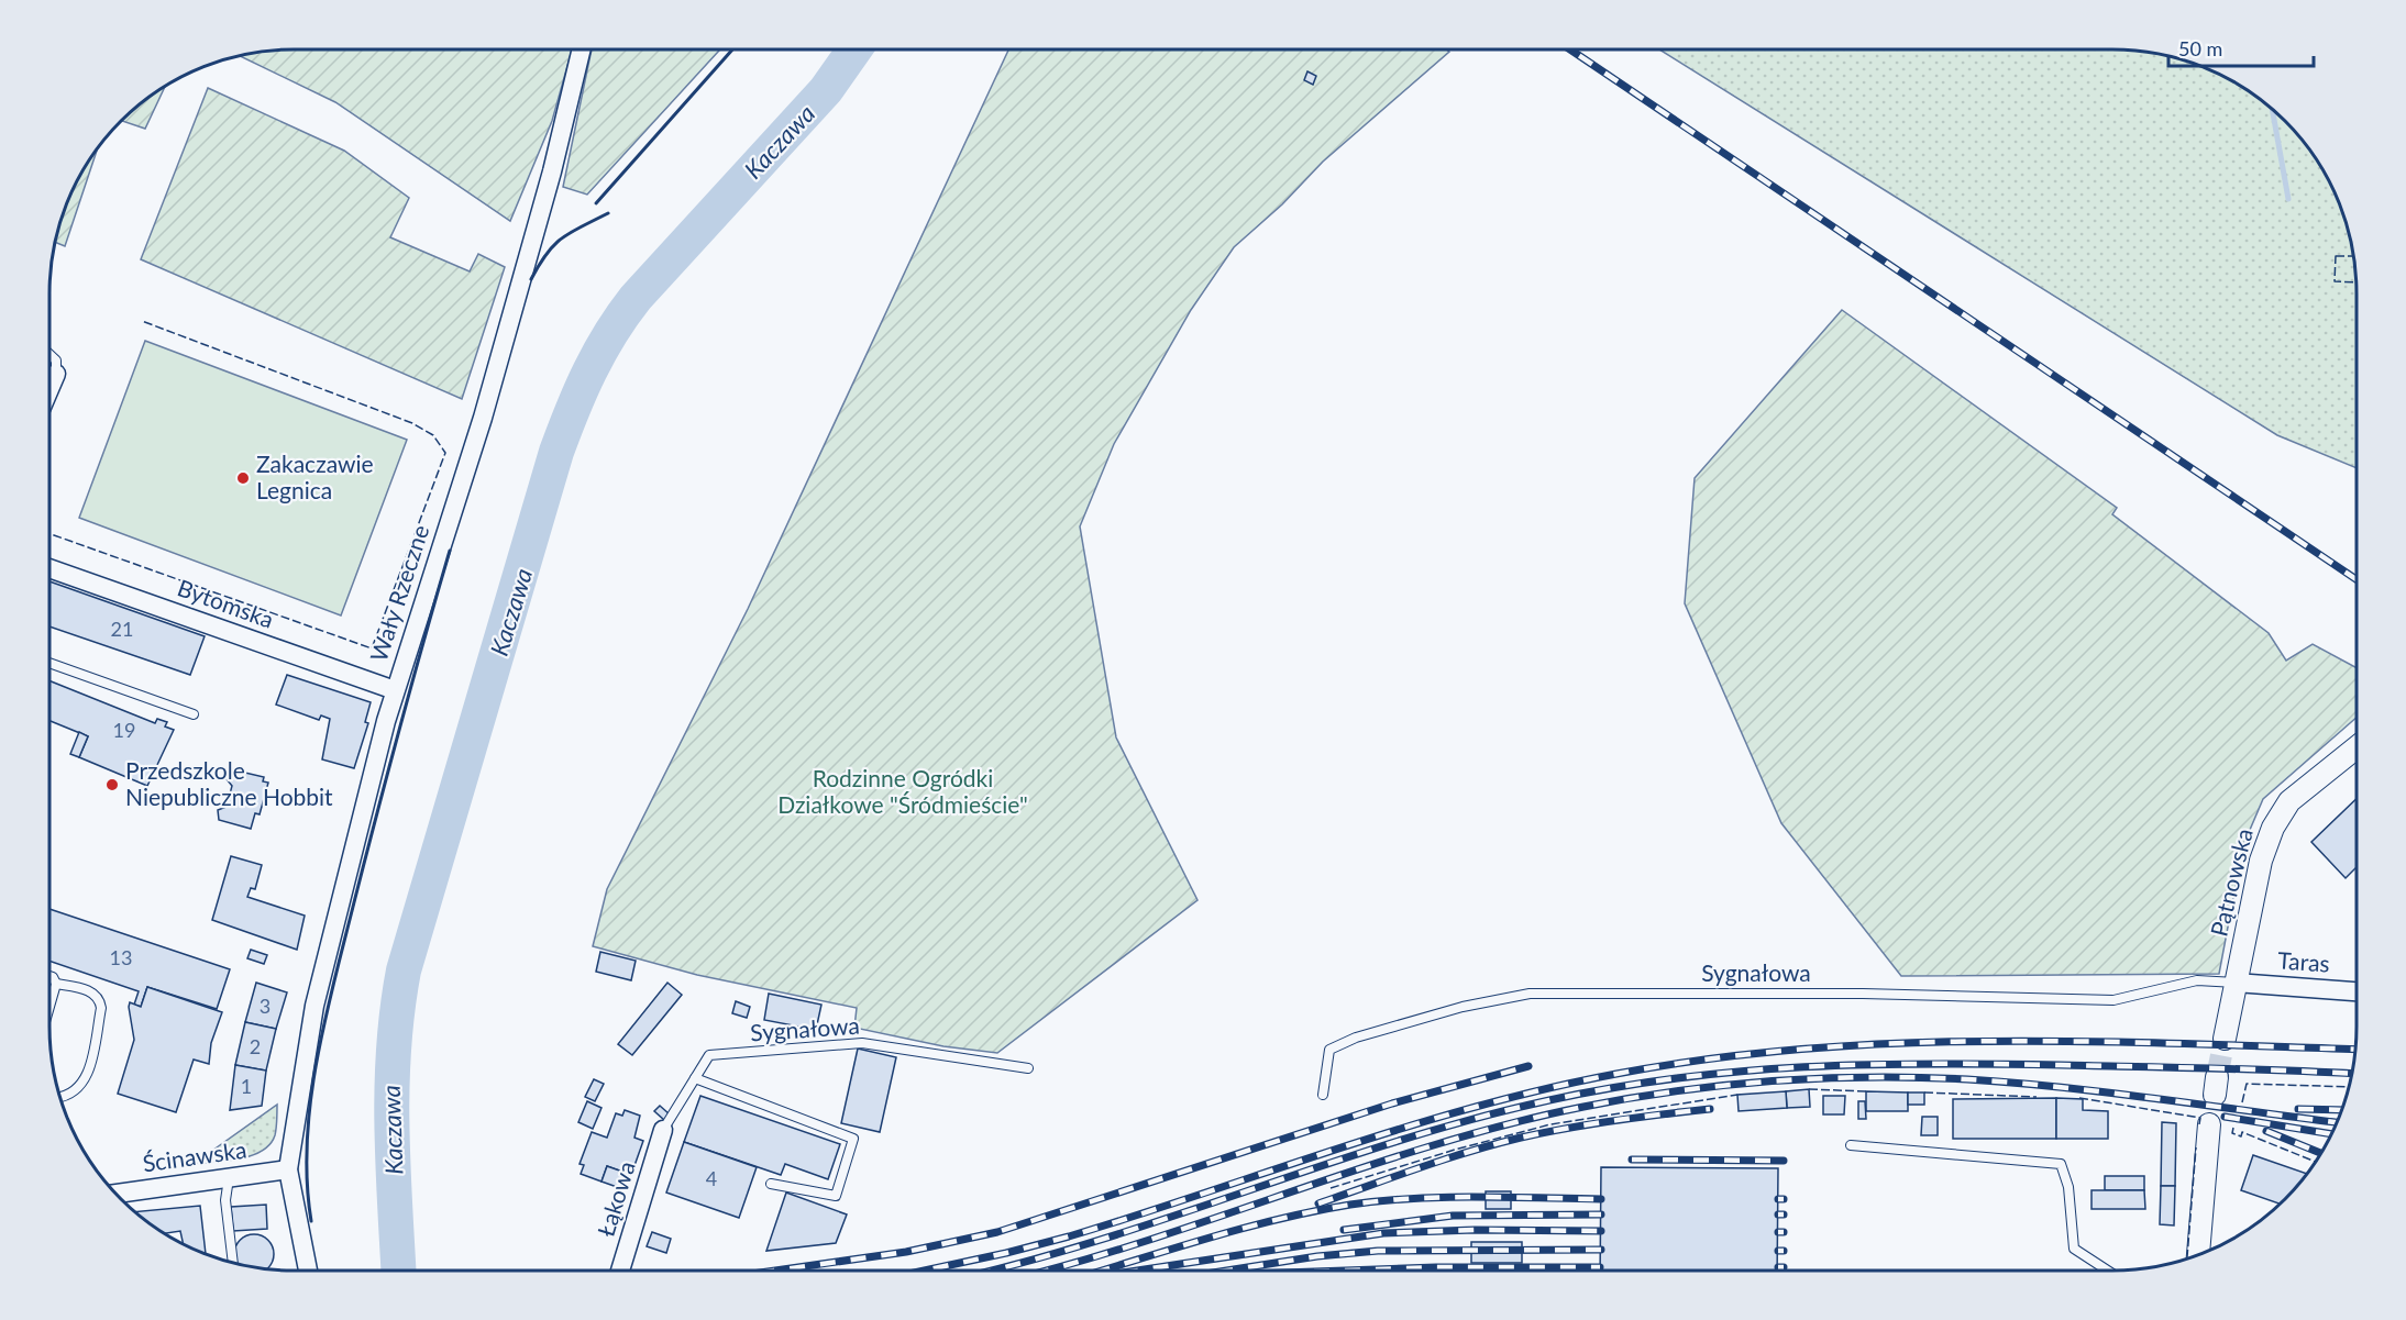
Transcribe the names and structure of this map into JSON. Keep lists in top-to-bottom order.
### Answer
{
  "streets": {
    "street": [
      "Wały Rzeczne",
      "Bytomska",
      "Pątnowska",
      "Taras",
      "Ścinawska",
      "Łąkowa"
    ],
    "lane": ["Sygnałowa"]
  },
  "crossings": [
    ["Wały Rzeczne", "Bytomska"],
    ["Wały Rzeczne", "Ścinawska"],
    ["Pątnowska", "Taras"],
    ["Pątnowska", "Sygnałowa"],
    ["Taras", "Sygnałowa"],
    ["Sygnałowa", "Łąkowa"]
  ],
  "water": ["Kaczawa"],
  "parks": ["Rodzinne Ogródki Działkowe \"Śródmieście\""],
  "places": ["Zakaczawie Legnica", "Przedszkole Niepubliczne Hobbit"],
  "house_numbers": [
    "21",
    "19",
    "13",
    "3",
    "2",
    "1",
    "4"
  ],
  "scale_bar": "50 m"
}
